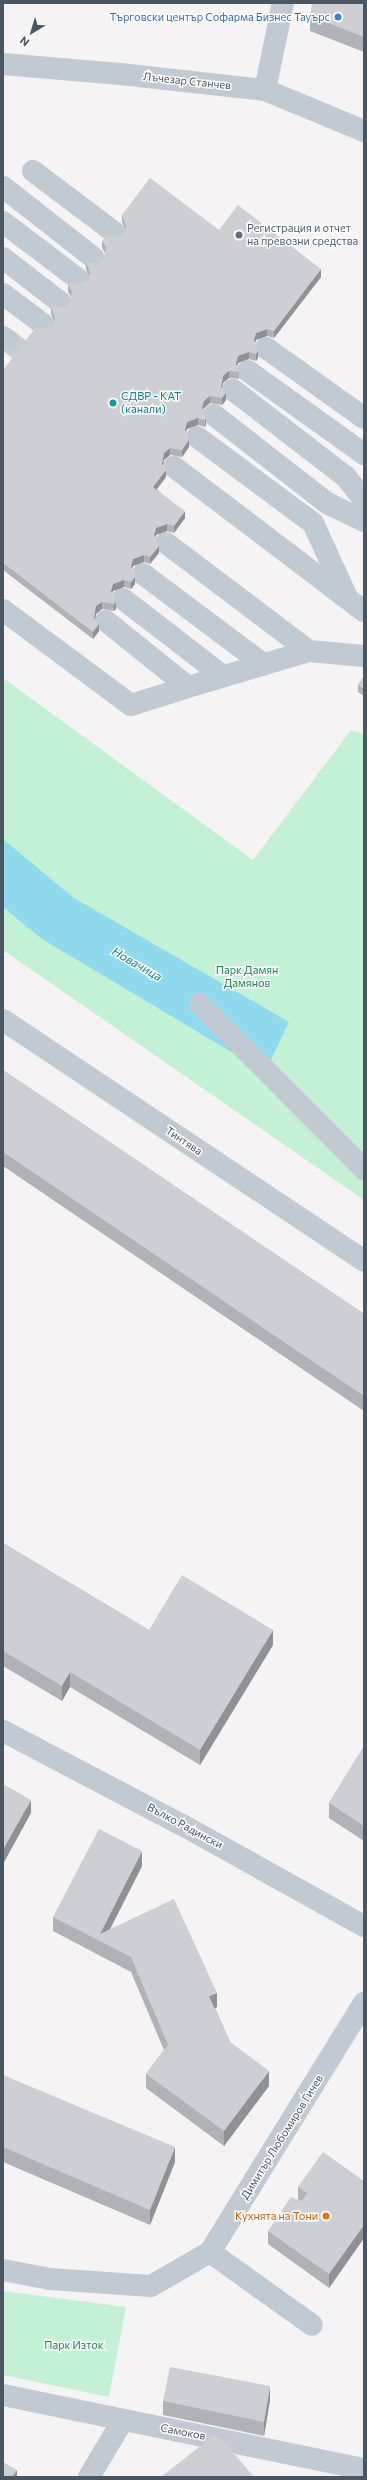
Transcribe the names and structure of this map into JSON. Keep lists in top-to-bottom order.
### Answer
{
  "streets": {
    "street": [
      "Лъчезар Станчев",
      "Тинтява",
      "Вълко Радински",
      "Димитър Любомиров Гичев",
      "Самоков"
    ]
  },
  "water": ["Новачица"],
  "parks": ["Парк Дамян Дамянов", "Парк Изток"],
  "places": [
    "Търговски център Софарма Бизнес Тауърс",
    "Регистрация и отчет на превозни средства",
    "СДВР - КАТ (канали)",
    "Кухнята на Тони"
  ],
  "north": "bottom left"
}
